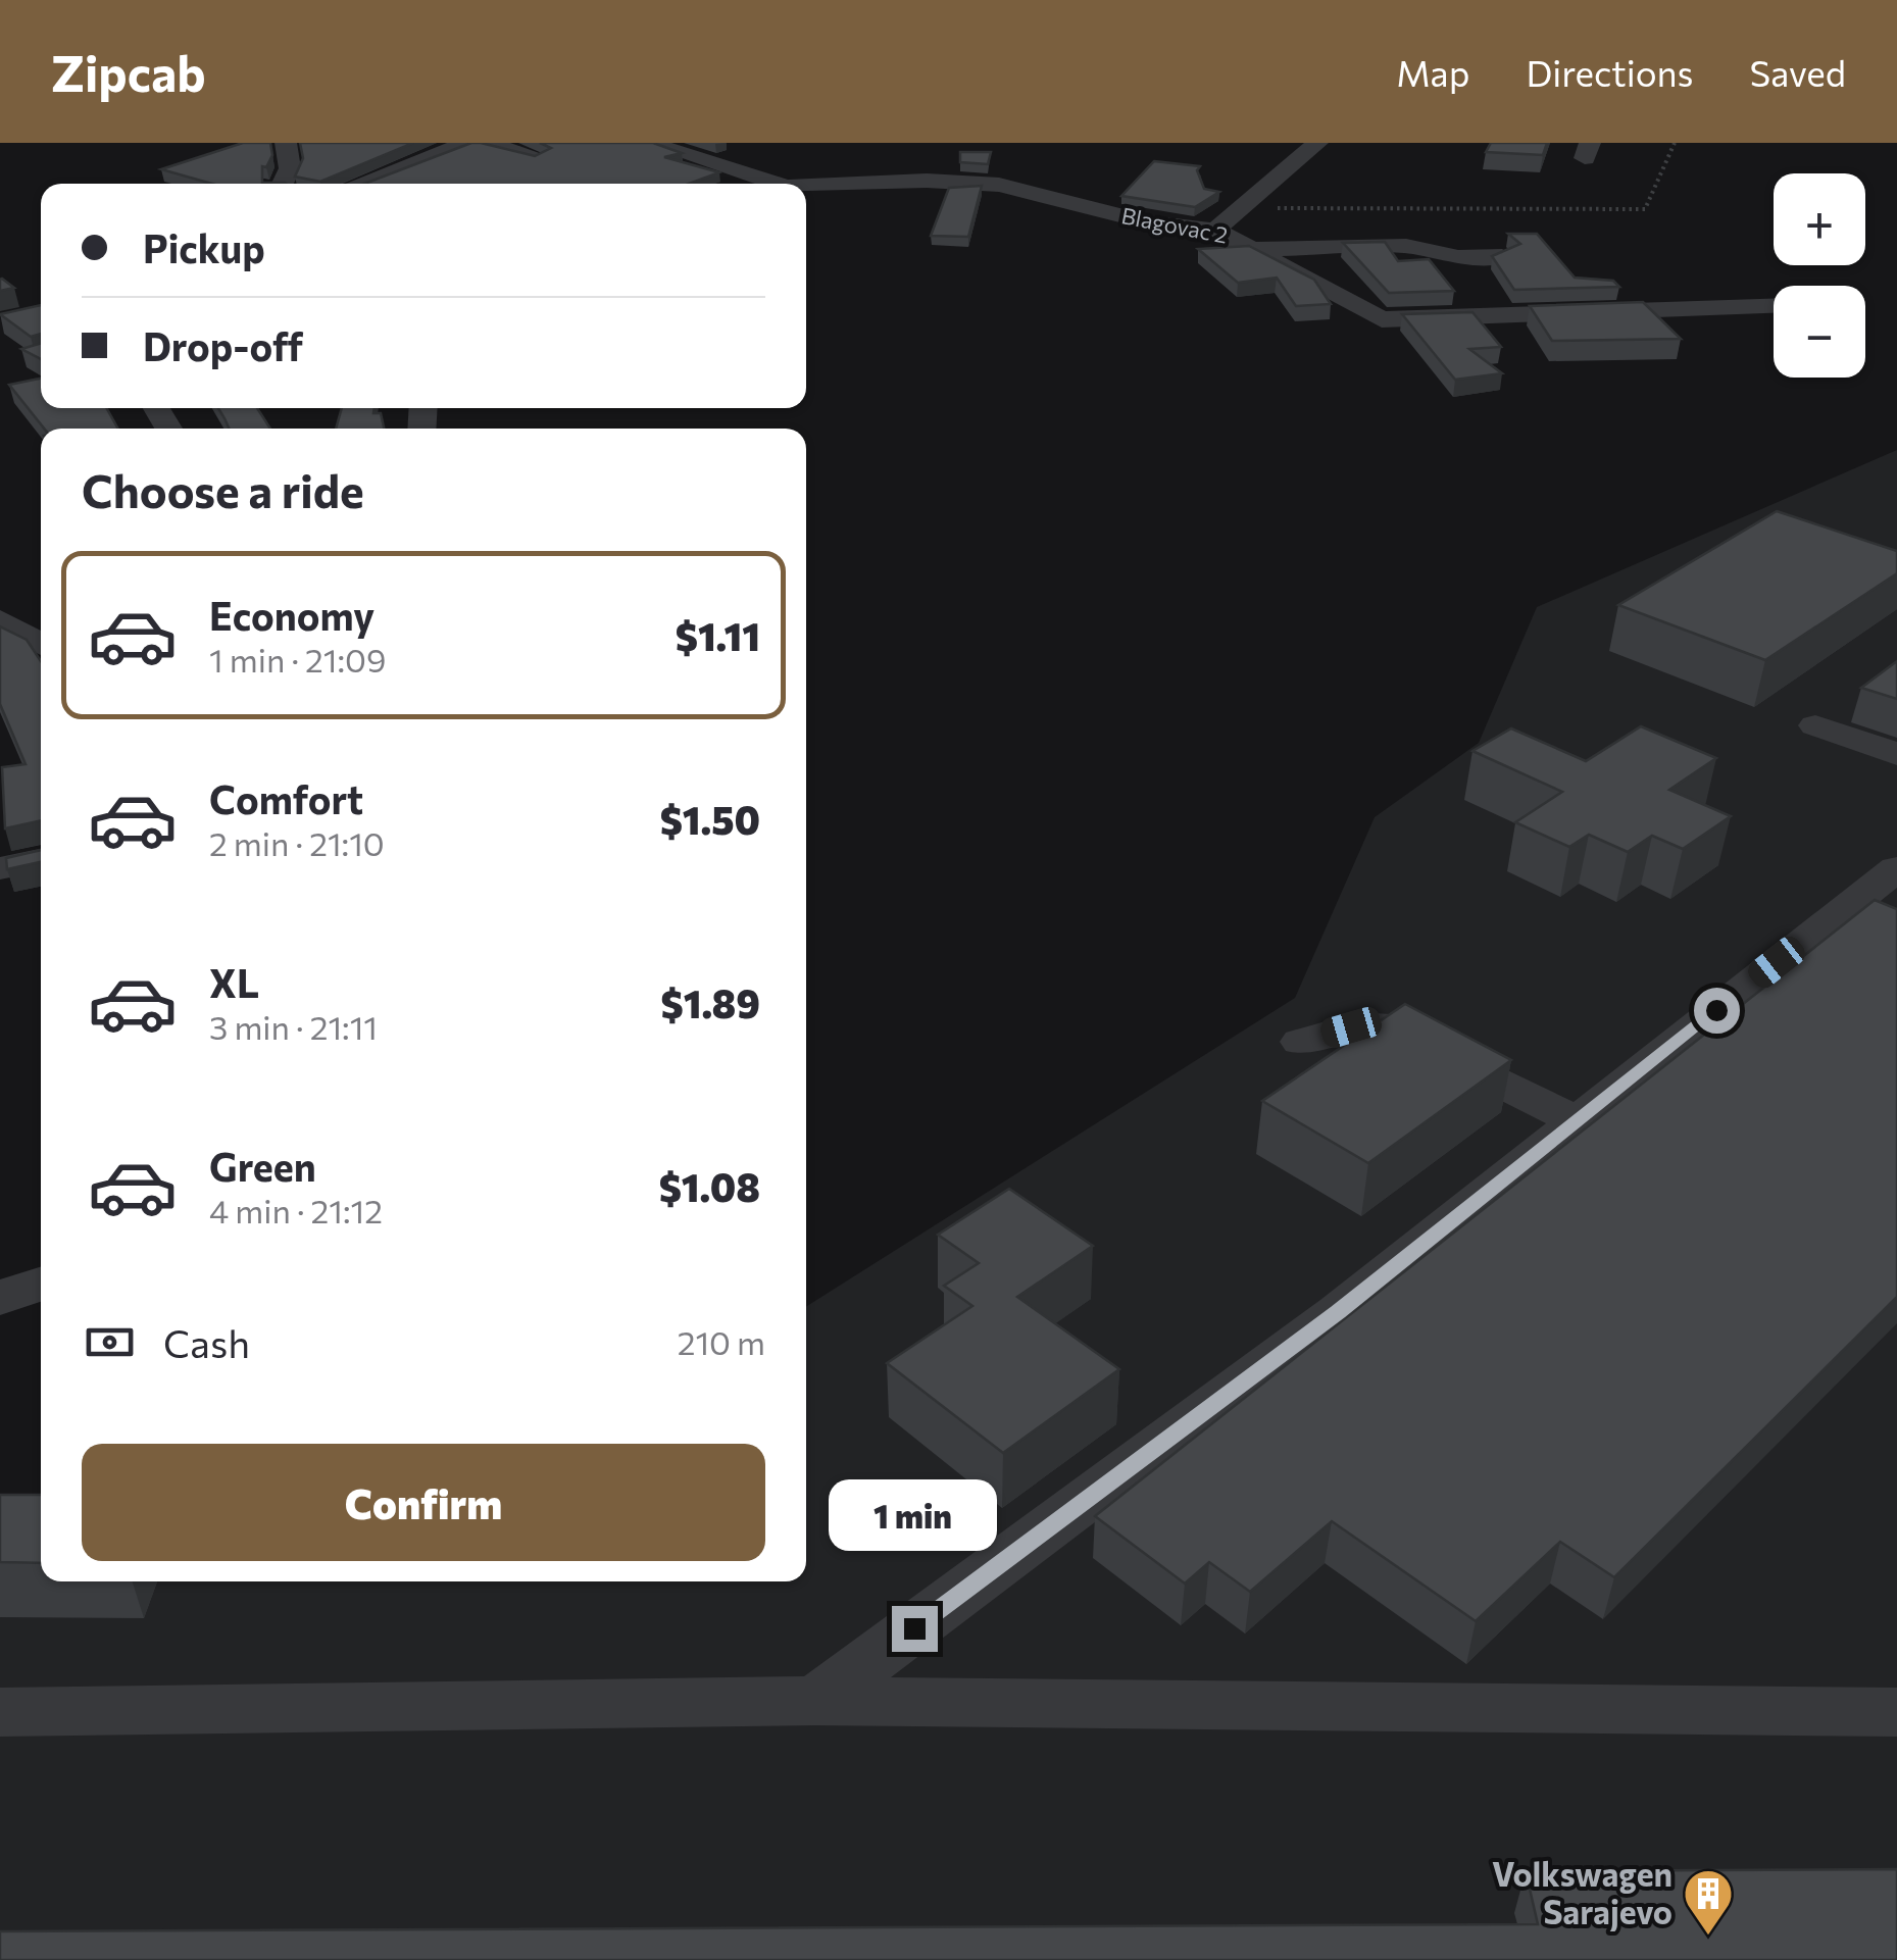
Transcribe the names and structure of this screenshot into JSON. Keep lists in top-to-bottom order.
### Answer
{
  "streets": {
    "street": ["Blagovac 2"]
  },
  "places": {
    "building": ["Volkswagen Sarajevo"]
  },
  "page": {
    "header": "Zipcab",
    "nav": ["Map", "Directions", "Saved"],
    "map_buttons": ["+", "−"],
    "banner": ["Pickup", "Drop-off"],
    "heading": "Choose a ride",
    "list": [
      {
        "name": "Economy",
        "note": "1 min · 21:09",
        "value": "$1.11"
      },
      {
        "name": "Comfort",
        "note": "2 min · 21:10",
        "value": "$1.50"
      },
      {
        "name": "XL",
        "note": "3 min · 21:11",
        "value": "$1.89"
      },
      {
        "name": "Green",
        "note": "4 min · 21:12",
        "value": "$1.08"
      }
    ],
    "pay": ["Cash", "210 m"],
    "buttons": "Confirm",
    "bubble": "1 min"
  }
}
